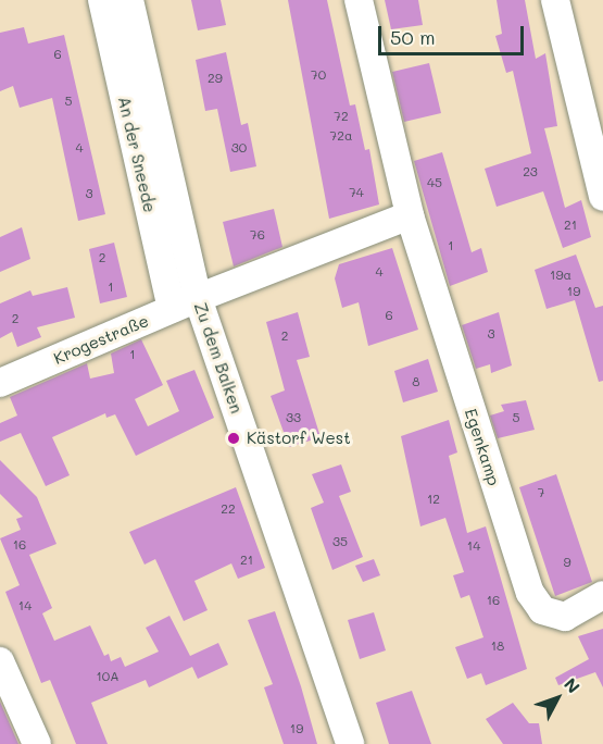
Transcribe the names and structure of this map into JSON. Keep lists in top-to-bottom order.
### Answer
{
  "streets": {
    "street": [
      "An der Sneede",
      "Krogestraße",
      "Zu dem Balken",
      "Egenkamp"
    ]
  },
  "crossings": [
    ["An der Sneede", "Krogestraße"],
    ["Krogestraße", "Zu dem Balken"]
  ],
  "places": ["Kästorf West"],
  "house_numbers": [
    "6",
    "70",
    "29",
    "5",
    "72",
    "72a",
    "4",
    "30",
    "23",
    "45",
    "74",
    "3",
    "21",
    "76",
    "1",
    "2",
    "4",
    "19a",
    "1",
    "19",
    "6",
    "2",
    "3",
    "2",
    "1",
    "8",
    "33",
    "5",
    "7",
    "12",
    "22",
    "35",
    "16",
    "14",
    "21",
    "9",
    "16",
    "14",
    "18",
    "10A",
    "19"
  ],
  "scale_bar": "50 m",
  "north": "top right"
}
